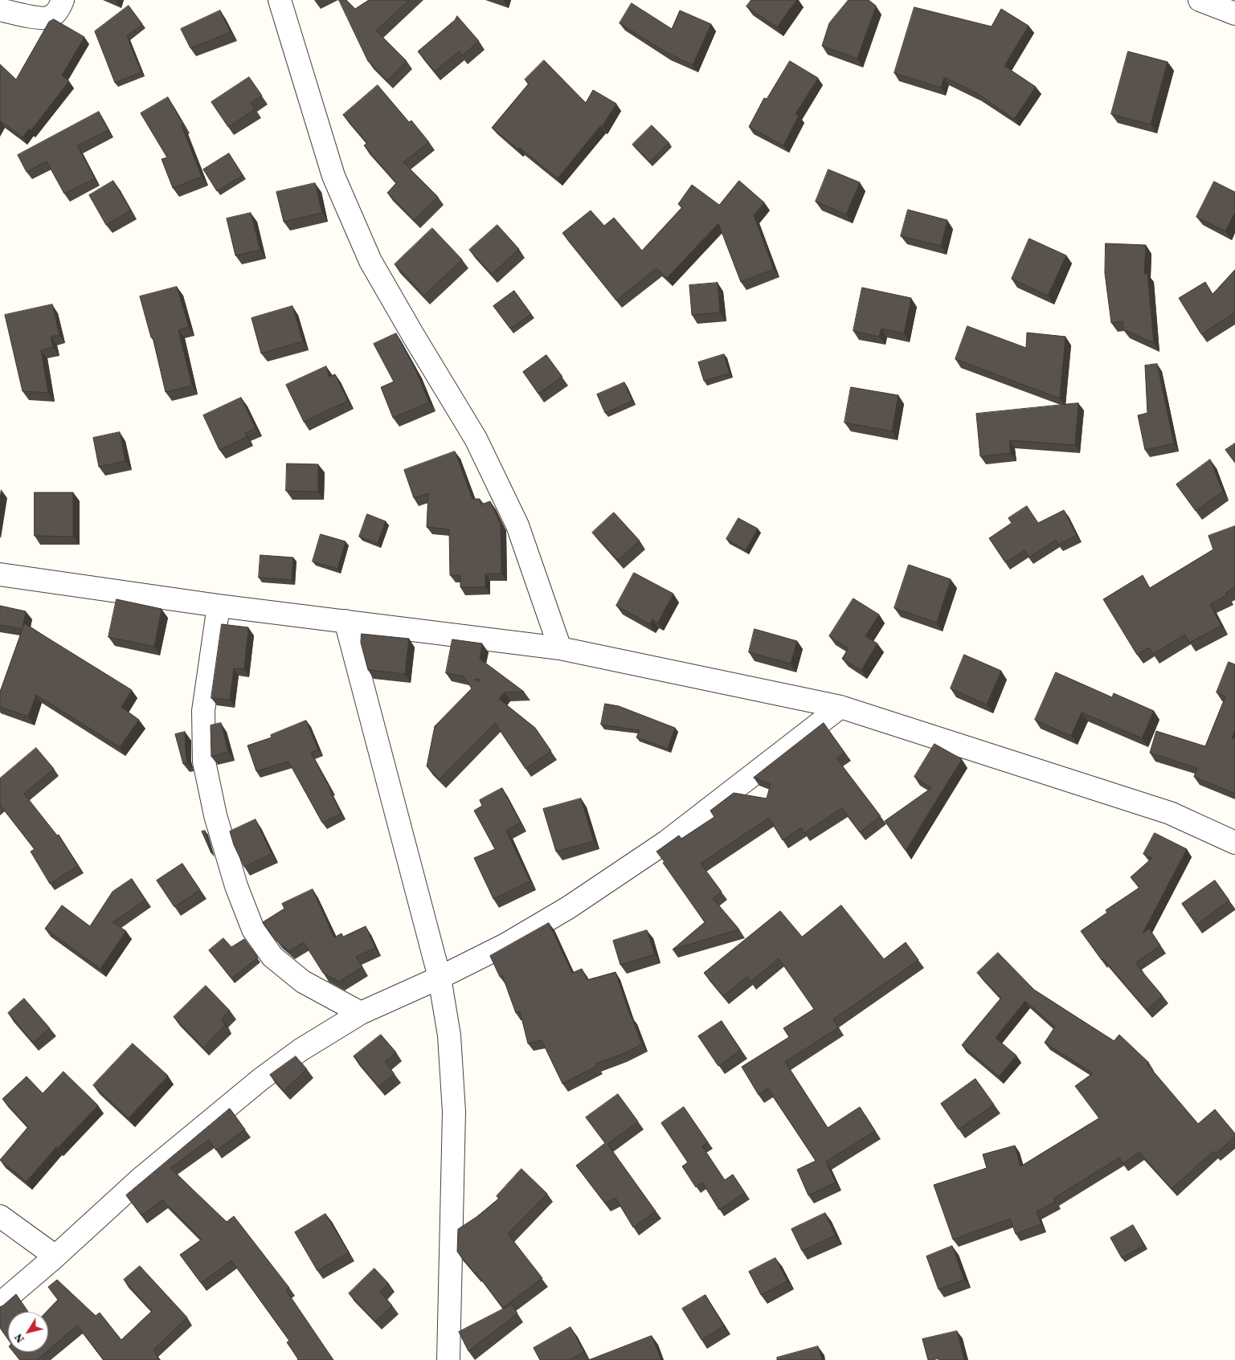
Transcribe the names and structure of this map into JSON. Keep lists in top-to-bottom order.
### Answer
{
  "north": "bottom left"
}
